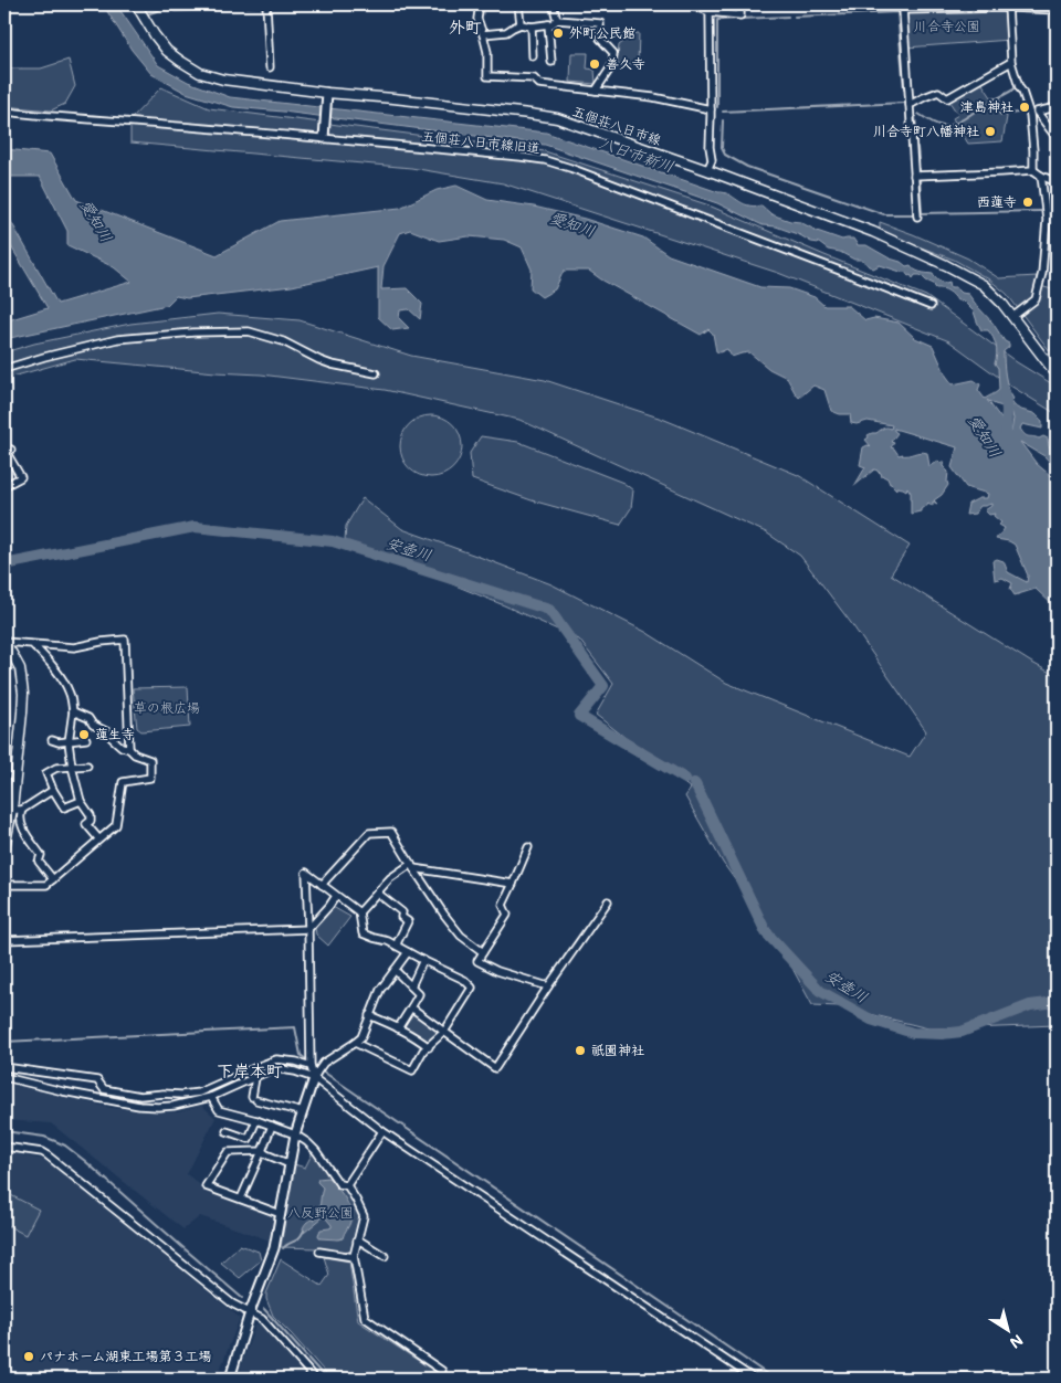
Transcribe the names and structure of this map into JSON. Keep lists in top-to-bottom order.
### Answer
{
  "streets": {
    "main road": ["五個荘八日市線"],
    "street": ["五個荘八日市線旧道"]
  },
  "districts": ["外町", "下岸本町"],
  "water": ["八日市新川", "愛知川", "安壺川"],
  "parks": ["川合寺公園", "草の根広場", "八反野公園"],
  "places": [
    "外町公民館",
    "善久寺",
    "津島神社",
    "川合寺町八幡神社",
    "西蓮寺",
    "蓮生寺",
    "祇園神社",
    "パナホーム湖東工場第３工場"
  ],
  "north": "bottom right"
}
